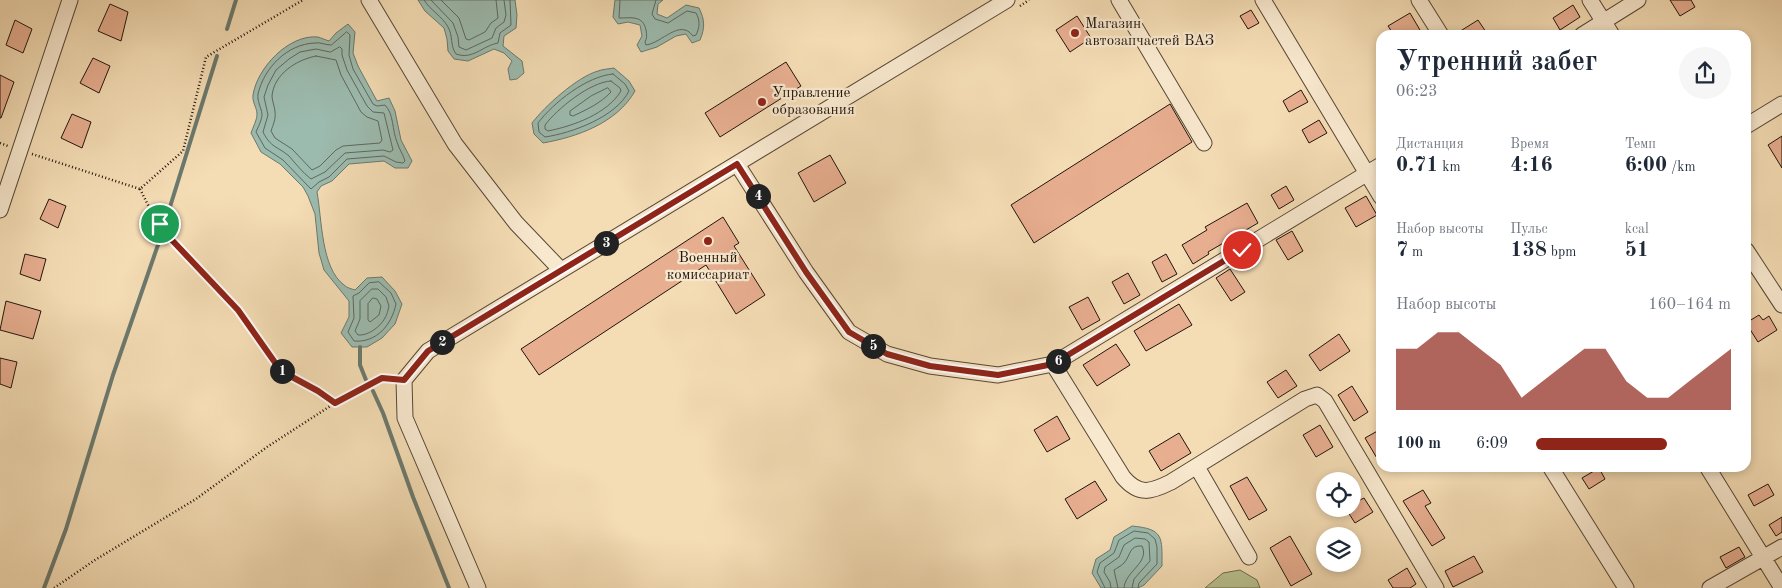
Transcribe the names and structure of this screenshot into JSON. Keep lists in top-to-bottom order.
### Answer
{
  "places": ["Магазин автозапчастей ВАЗ", "Управление образования", "Военный комиссариат"],
  "page": {
    "heading": ["Утренний забег", "06:23"],
    "stats": [
      ["Дистанция", "0.71 km"],
      ["Время", "4:16"],
      ["Темп", "6:00 /km"],
      ["Набор высоты", "7 m"],
      ["Пульс", "138 bpm"],
      ["kcal", "51"]
    ],
    "pins": [
      "4",
      "3",
      "2",
      "5",
      "6",
      "1"
    ],
    "chart": ["Набор высоты", "160–164 m"],
    "list": [
      {
        "name": "100 m",
        "note": "6:09"
      }
    ]
  }
}
